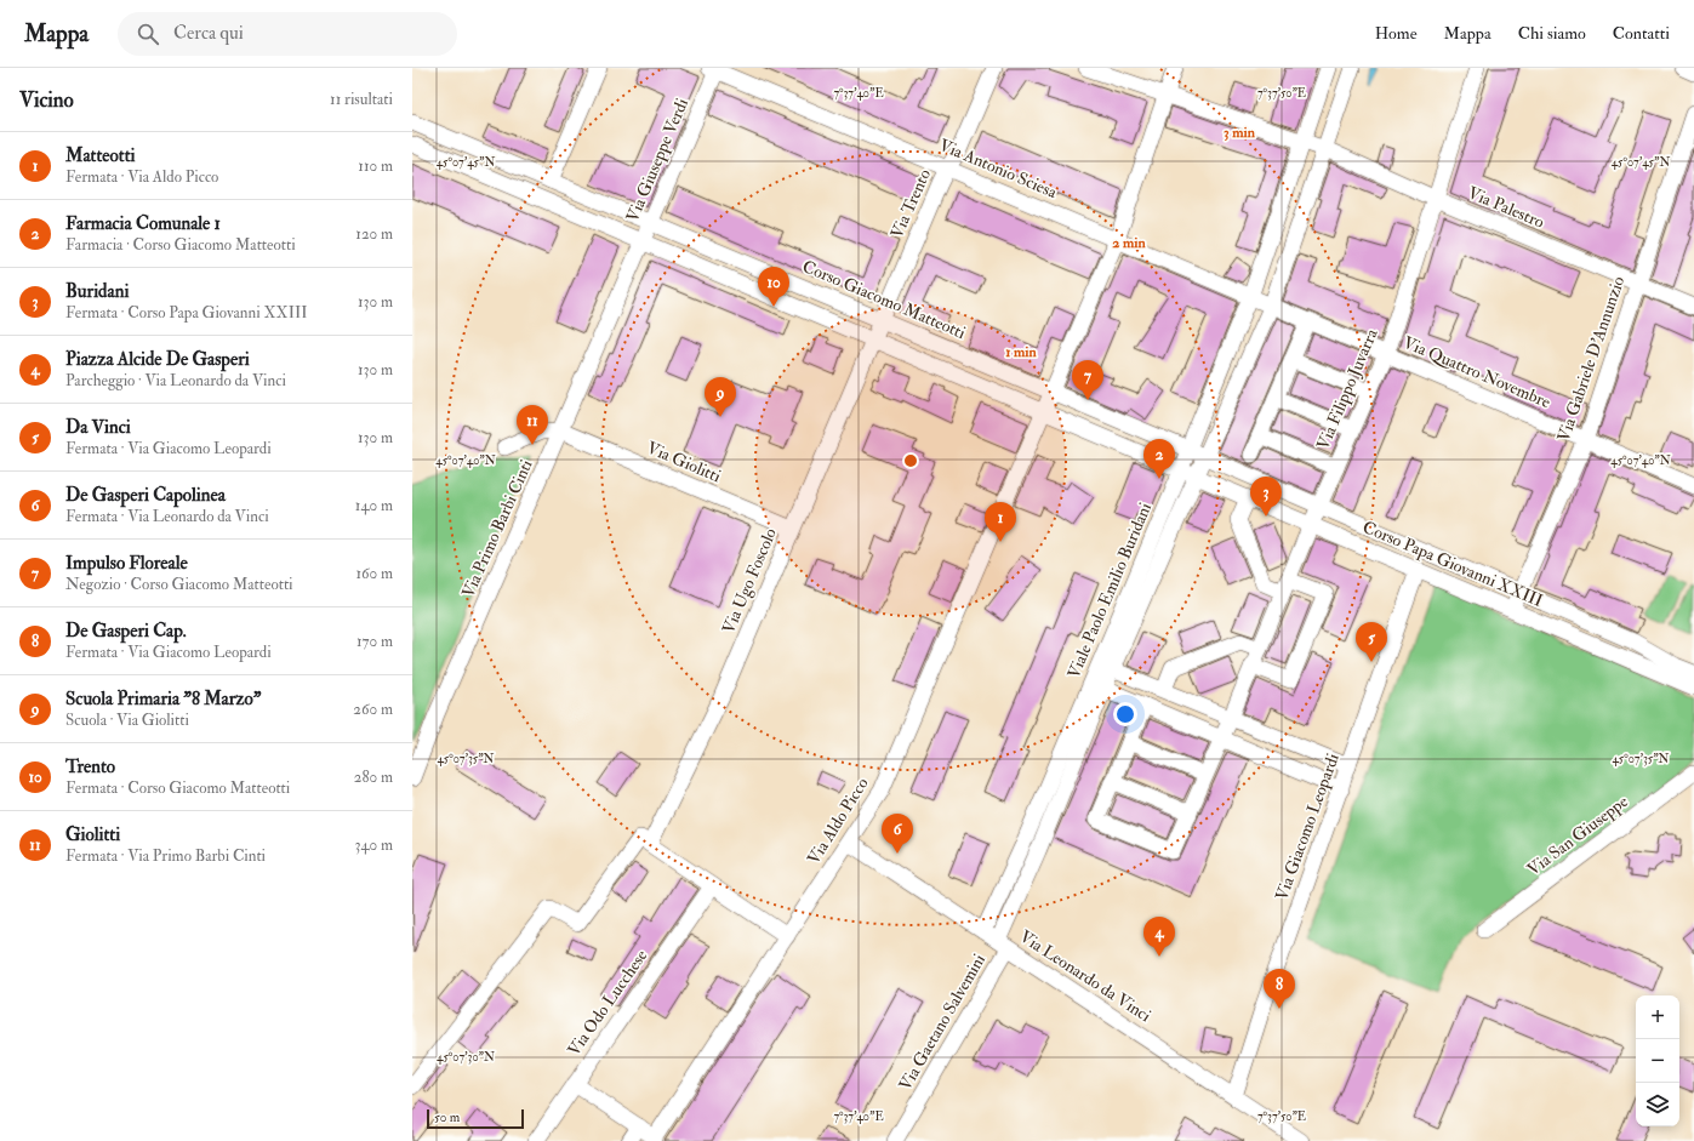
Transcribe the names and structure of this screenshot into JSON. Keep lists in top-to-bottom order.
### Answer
{
  "streets": {
    "street": [
      "Via Giuseppe Verdi",
      "Via Antonio Sciesa",
      "Via Trento",
      "Via Palestro",
      "Corso Giacomo Matteotti",
      "Via Gabriele D'Annunzio",
      "Via Quattro Novembre",
      "Via Filippo Juvarra",
      "Via Giolitti",
      "Via Primo Barbi Cinti",
      "Corso Papa Giovanni XXIII",
      "Via Ugo Foscolo",
      "Viale Paolo Emilio Buridani",
      "Via Aldo Picco",
      "Via Giacomo Leopardi",
      "Via San Giuseppe",
      "Via Leonardo da Vinci",
      "Via Odo Lucchese",
      "Via Gaetano Salvemini"
    ]
  },
  "crossings": [
    ["Via Giuseppe Verdi", "Via Antonio Sciesa"],
    ["Via Giuseppe Verdi", "Corso Giacomo Matteotti"],
    ["Via Giuseppe Verdi", "Via Primo Barbi Cinti"],
    ["Via Antonio Sciesa", "Via Trento"],
    ["Via Antonio Sciesa", "Via Quattro Novembre"],
    ["Via Antonio Sciesa", "Viale Paolo Emilio Buridani"],
    ["Via Antonio Sciesa", "Via Aldo Picco"],
    ["Via Trento", "Corso Giacomo Matteotti"],
    ["Via Trento", "Via Ugo Foscolo"],
    ["Via Palestro", "Via Gabriele D'Annunzio"],
    ["Via Palestro", "Via Filippo Juvarra"],
    ["Via Palestro", "Viale Paolo Emilio Buridani"],
    ["Via Palestro", "Via Aldo Picco"],
    ["Corso Giacomo Matteotti", "Via Primo Barbi Cinti"],
    ["Corso Giacomo Matteotti", "Corso Papa Giovanni XXIII"],
    ["Corso Giacomo Matteotti", "Via Ugo Foscolo"],
    ["Corso Giacomo Matteotti", "Viale Paolo Emilio Buridani"],
    ["Corso Giacomo Matteotti", "Via Aldo Picco"],
    ["Via Gabriele D'Annunzio", "Via Quattro Novembre"],
    ["Via Gabriele D'Annunzio", "Corso Papa Giovanni XXIII"],
    ["Via Quattro Novembre", "Via Filippo Juvarra"],
    ["Via Quattro Novembre", "Viale Paolo Emilio Buridani"],
    ["Via Filippo Juvarra", "Corso Papa Giovanni XXIII"],
    ["Via Giolitti", "Via Primo Barbi Cinti"],
    ["Via Giolitti", "Via Ugo Foscolo"],
    ["Corso Papa Giovanni XXIII", "Viale Paolo Emilio Buridani"],
    ["Corso Papa Giovanni XXIII", "Via Giacomo Leopardi"],
    ["Viale Paolo Emilio Buridani", "Via Leonardo da Vinci"],
    ["Viale Paolo Emilio Buridani", "Via Gaetano Salvemini"],
    ["Via Aldo Picco", "Via Leonardo da Vinci"],
    ["Via Aldo Picco", "Via Odo Lucchese"],
    ["Via Giacomo Leopardi", "Via Leonardo da Vinci"],
    ["Via Leonardo da Vinci", "Via Gaetano Salvemini"]
  ],
  "scale_bar": "50 m",
  "page": {
    "header": "Mappa",
    "search": "Cerca qui",
    "nav": [
      "Home",
      "Mappa",
      "Chi siamo",
      "Contatti"
    ],
    "heading": ["Vicino", "11 risultati"],
    "list": [
      {
        "mark": "1",
        "name": "Matteotti",
        "note": "Fermata · Via Aldo Picco",
        "value": "110 m"
      },
      {
        "mark": "2",
        "name": "Farmacia Comunale 1",
        "note": "Farmacia · Corso Giacomo Matteotti",
        "value": "120 m"
      },
      {
        "mark": "3",
        "name": "Buridani",
        "note": "Fermata · Corso Papa Giovanni XXIII",
        "value": "130 m"
      },
      {
        "mark": "4",
        "name": "Piazza Alcide De Gasperi",
        "note": "Parcheggio · Via Leonardo da Vinci",
        "value": "130 m"
      },
      {
        "mark": "5",
        "name": "Da Vinci",
        "note": "Fermata · Via Giacomo Leopardi",
        "value": "130 m"
      },
      {
        "mark": "6",
        "name": "De Gasperi Capolinea",
        "note": "Fermata · Via Leonardo da Vinci",
        "value": "140 m"
      },
      {
        "mark": "7",
        "name": "Impulso Floreale",
        "note": "Negozio · Corso Giacomo Matteotti",
        "value": "160 m"
      },
      {
        "mark": "8",
        "name": "De Gasperi Cap.",
        "note": "Fermata · Via Giacomo Leopardi",
        "value": "170 m"
      },
      {
        "mark": "9",
        "name": "Scuola Primaria \"8 Marzo\"",
        "note": "Scuola · Via Giolitti",
        "value": "260 m"
      },
      {
        "mark": "10",
        "name": "Trento",
        "note": "Fermata · Corso Giacomo Matteotti",
        "value": "280 m"
      },
      {
        "mark": "11",
        "name": "Giolitti",
        "note": "Fermata · Via Primo Barbi Cinti",
        "value": "340 m"
      }
    ],
    "pins": [
      "10",
      "7",
      "9",
      "11",
      "2",
      "3",
      "1",
      "5",
      "6",
      "4",
      "8"
    ],
    "map_buttons": ["+", "−"],
    "scale": "50 m"
  },
  "coordinates": [
    "7°37'40\"E",
    "7°37'50\"E",
    "45°07'45\"N",
    "45°07'40\"N",
    "45°07'35\"N",
    "45°07'30\"N"
  ],
  "rings": ["3 min", "2 min", "1 min"]
}
